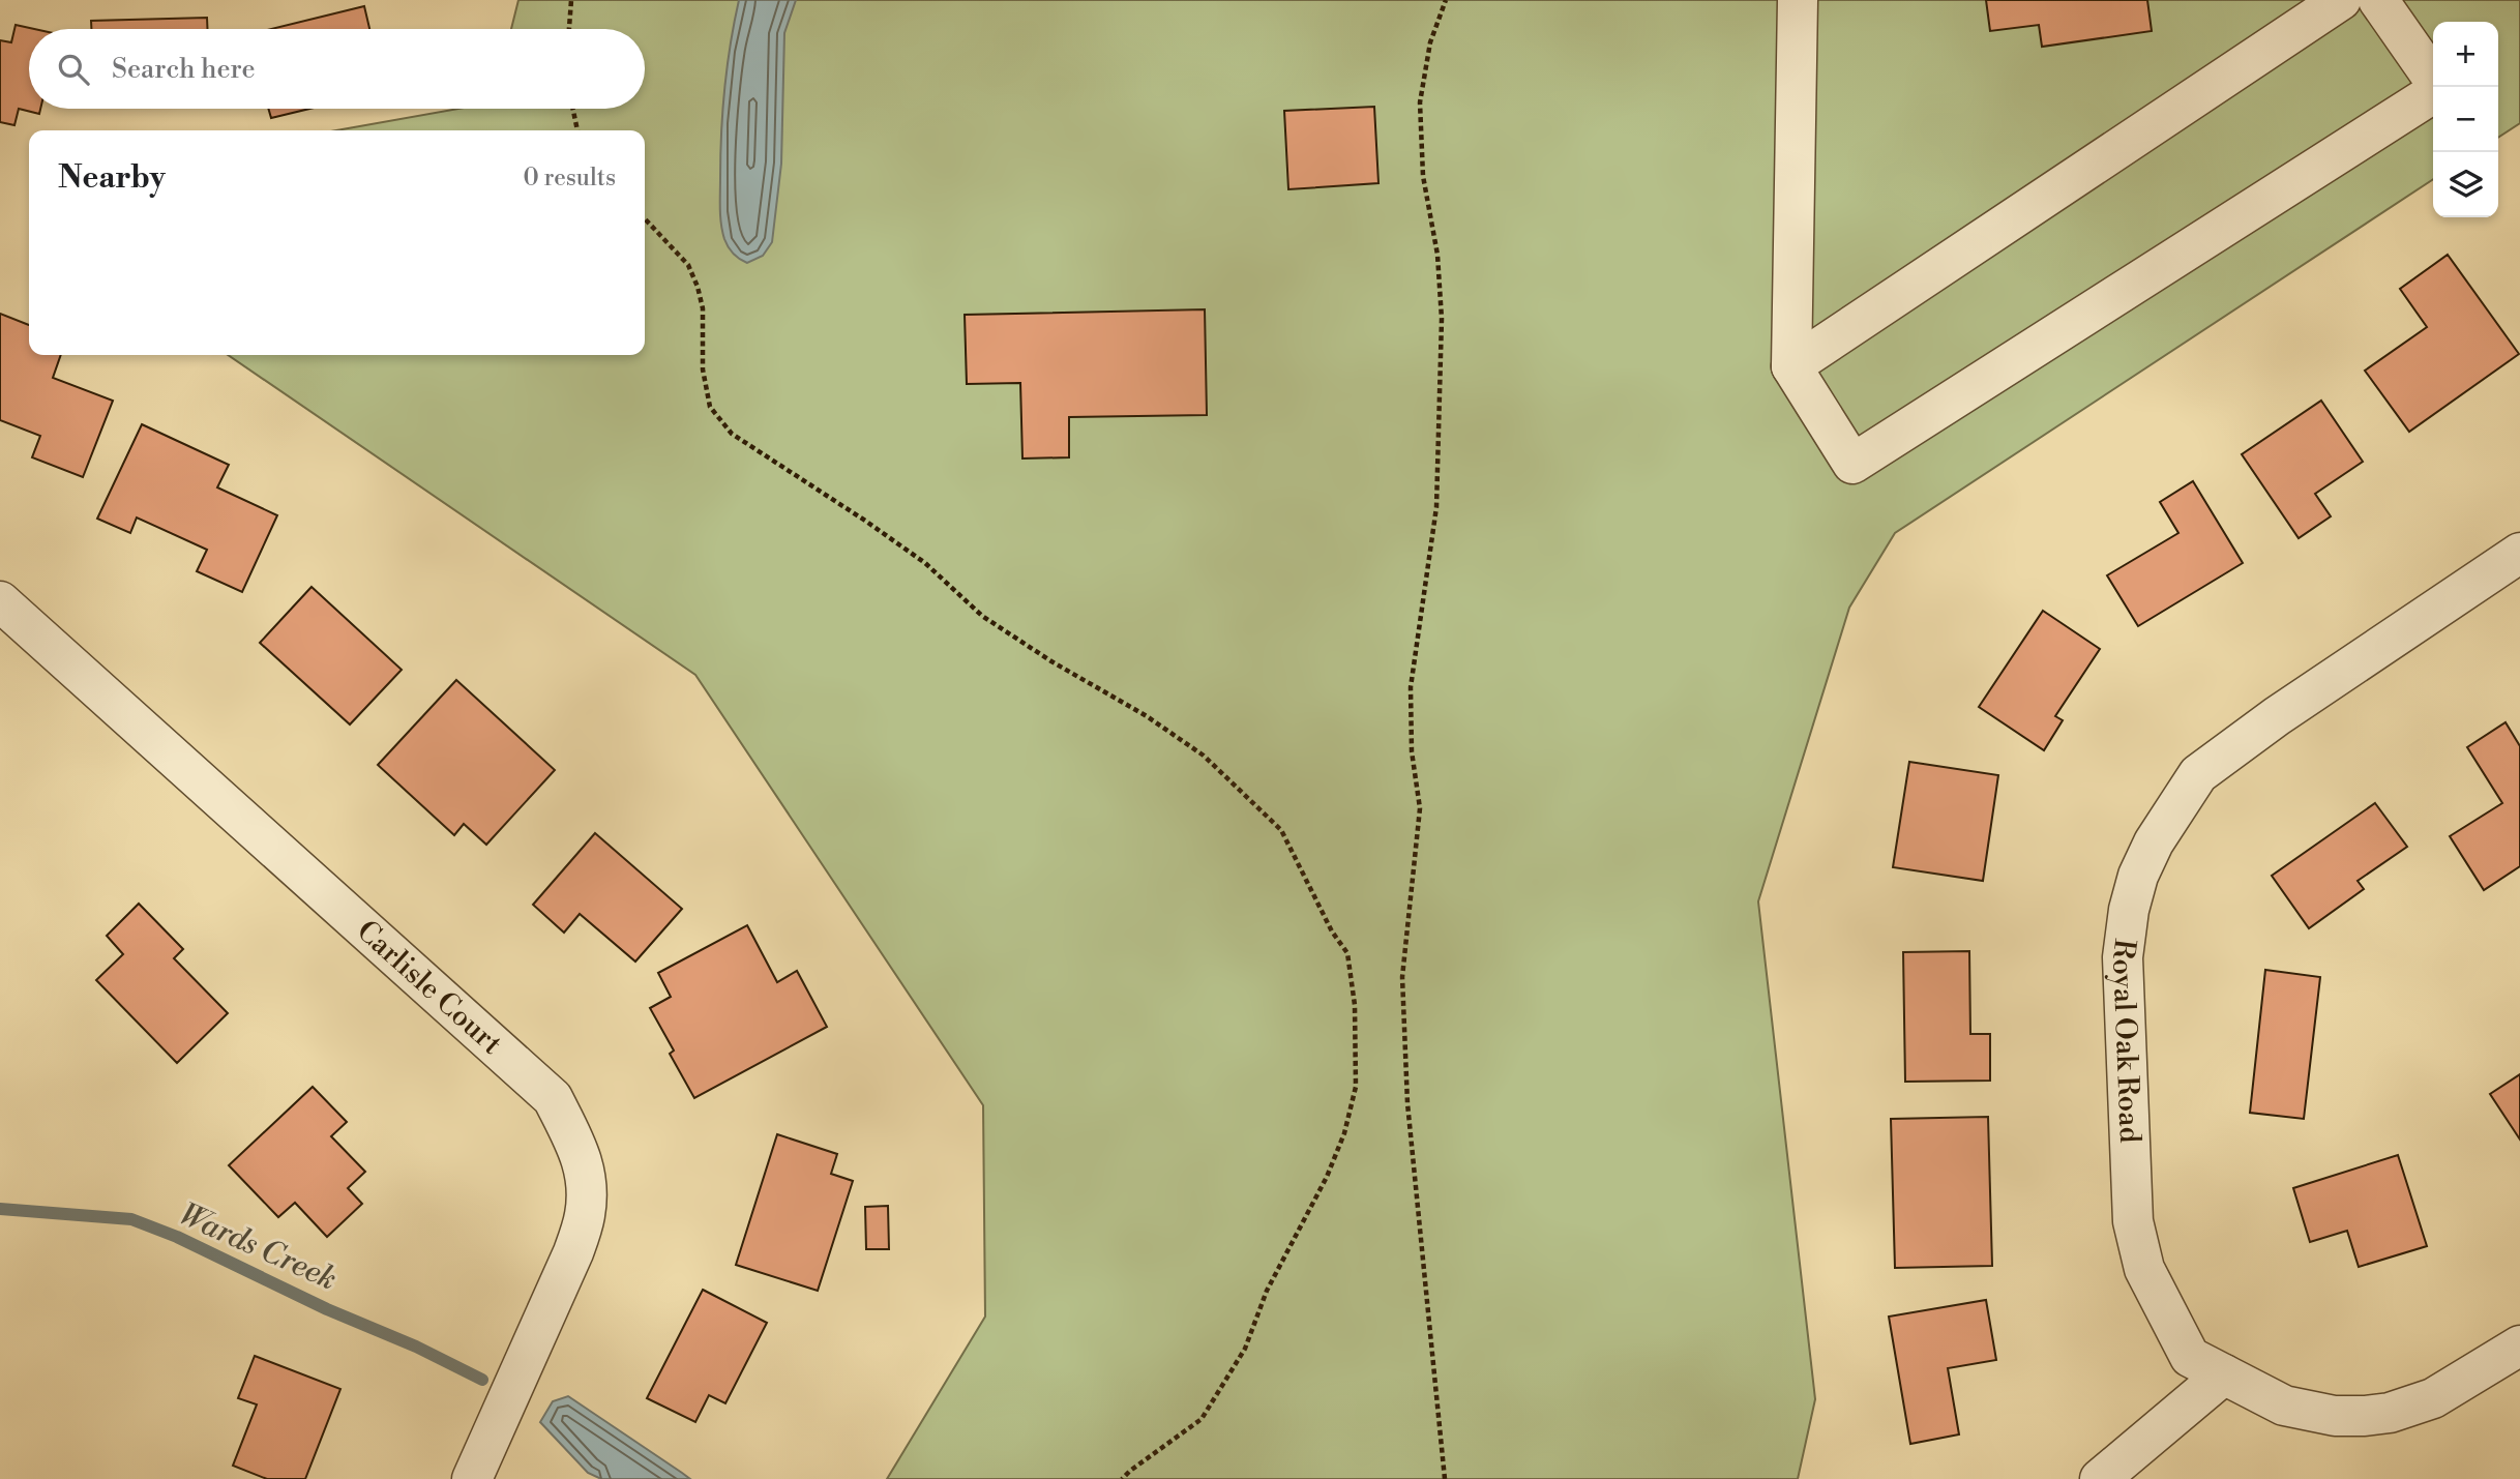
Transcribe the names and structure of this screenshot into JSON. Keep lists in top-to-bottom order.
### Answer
{
  "streets": {
    "street": ["Carlisle Court", "Royal Oak Road"]
  },
  "water": ["Wards Creek"],
  "page": {
    "map_buttons": ["+", "−"],
    "search": "Search here",
    "heading": ["Nearby", "0 results"]
  }
}
